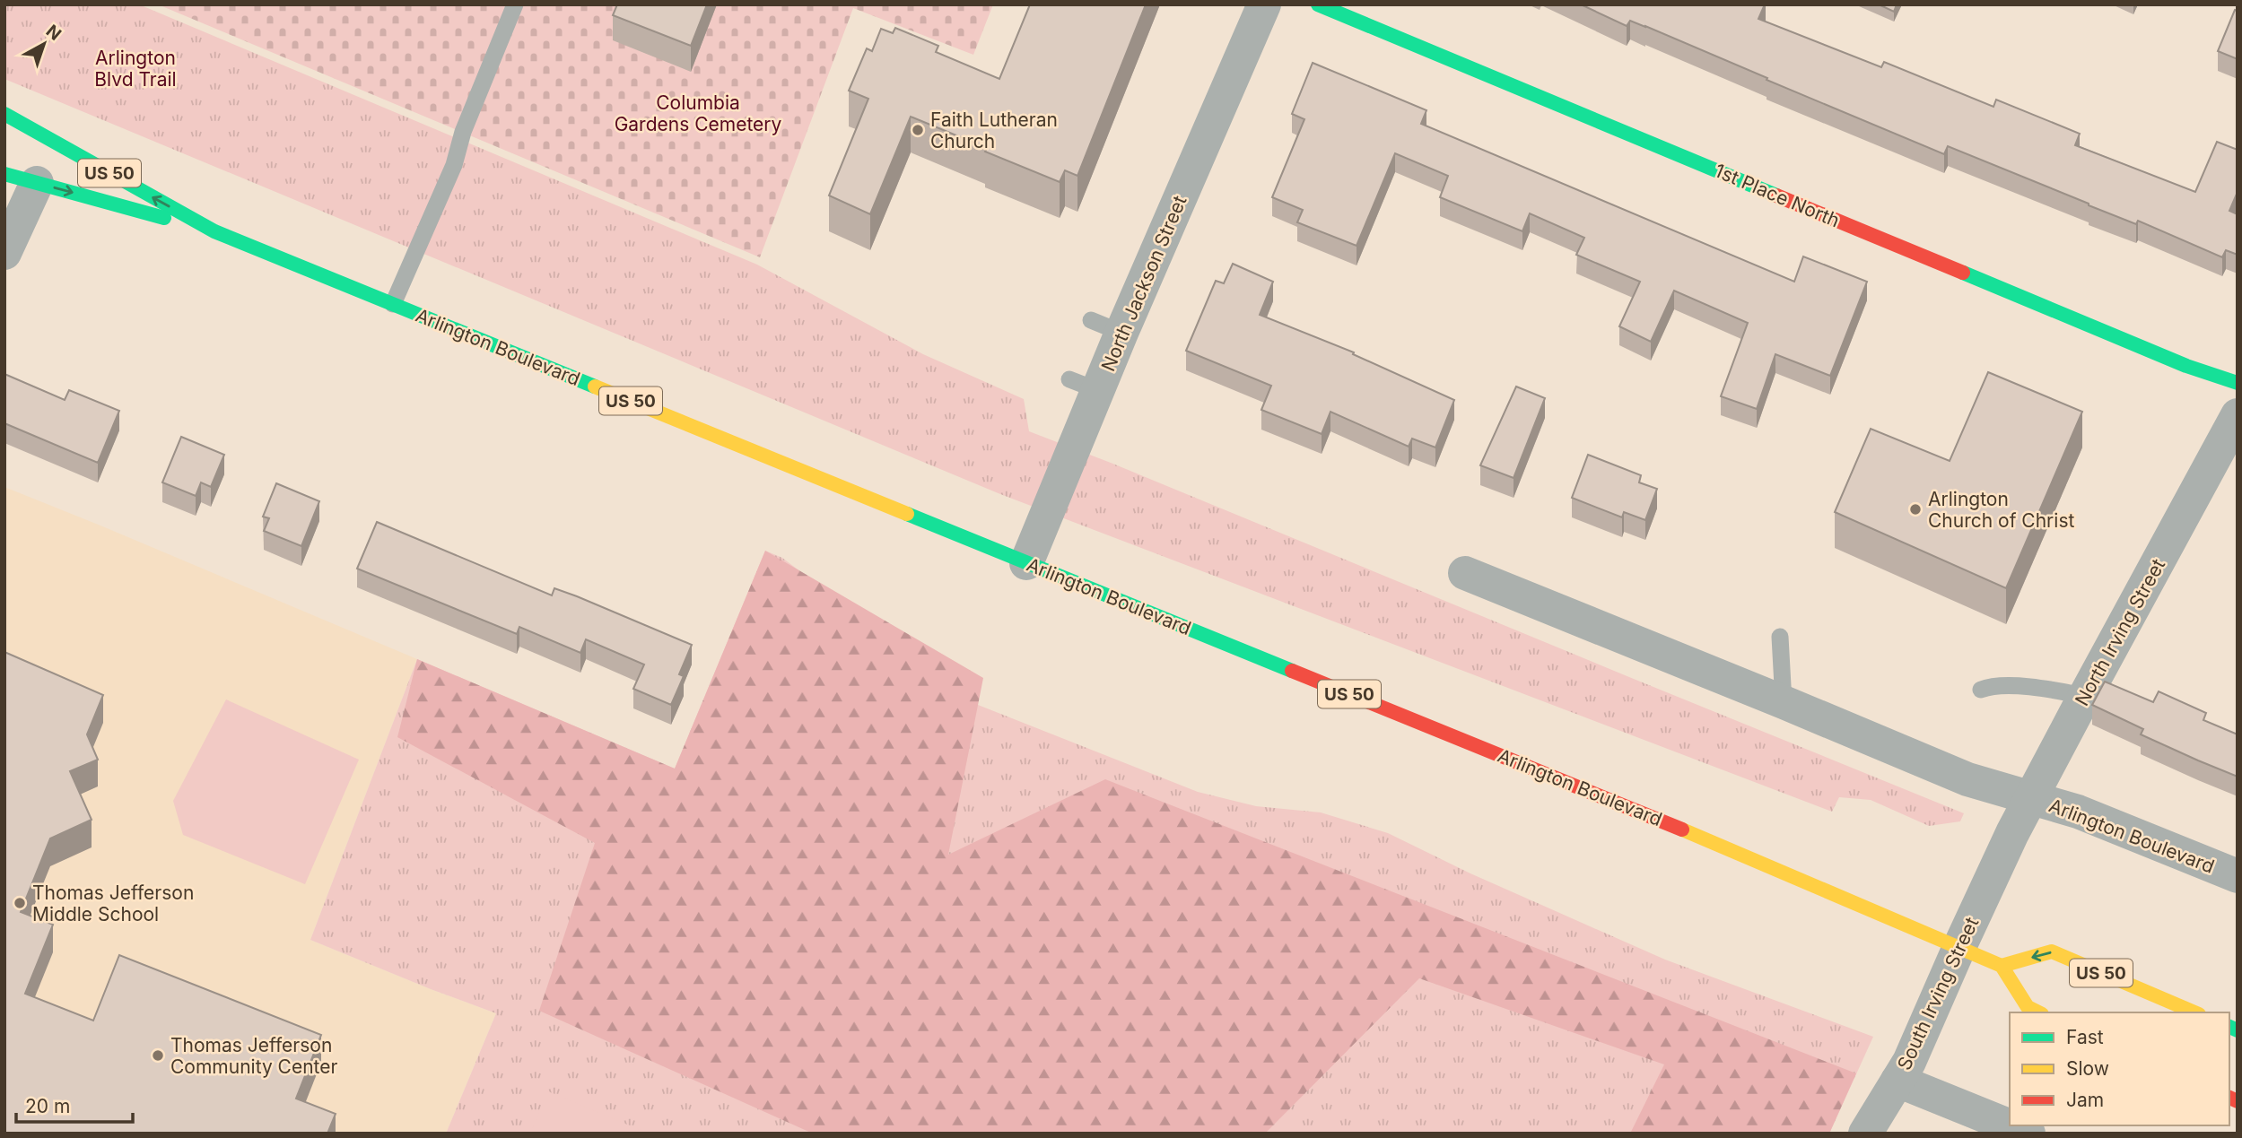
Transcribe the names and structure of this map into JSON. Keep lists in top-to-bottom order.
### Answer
{
  "streets": {
    "main road": ["US 50", "1st Place North", "Arlington Boulevard"],
    "street": ["North Jackson Street", "North Irving Street", "South Irving Street"]
  },
  "crossings": [
    ["US 50", "Arlington Boulevard"],
    ["North Jackson Street", "Arlington Boulevard"],
    ["Arlington Boulevard", "North Irving Street"],
    ["Arlington Boulevard", "South Irving Street"],
    ["North Irving Street", "South Irving Street"]
  ],
  "parks": ["Arlington Blvd Trail", "Columbia Gardens Cemetery"],
  "places": [
    "Faith Lutheran Church",
    "Arlington Church of Christ",
    "Thomas Jefferson Middle School",
    "Thomas Jefferson Community Center"
  ],
  "legend": ["Fast", "Slow", "Jam"],
  "scale_bar": "20 m",
  "north": "top right"
}
